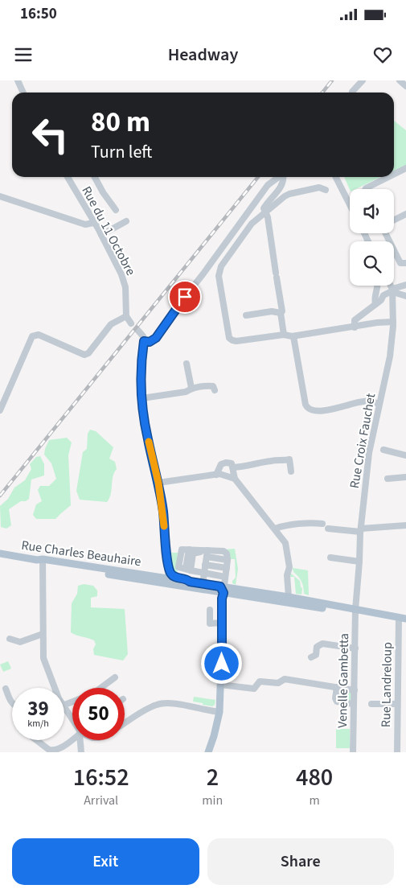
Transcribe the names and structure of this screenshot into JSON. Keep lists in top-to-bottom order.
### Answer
{
  "streets": {
    "main road": ["Rue Charles Beauhaire"],
    "street": [
      "Rue du 11 Octobre",
      "Rue Croix Fauchet",
      "Venelle Gambetta",
      "Rue Landreloup"
    ]
  },
  "crossings": [
    ["Rue Croix Fauchet", "Venelle Gambetta"]
  ],
  "page": {
    "status": "16:50",
    "header": "Headway",
    "turn": ["80 m", "Turn left"],
    "speed": "39 km/h",
    "limit": "50",
    "eta": [
      "16:52",
      "Arrival",
      "2",
      "min",
      "480",
      "m"
    ],
    "buttons": ["Exit", "Share"]
  }
}
